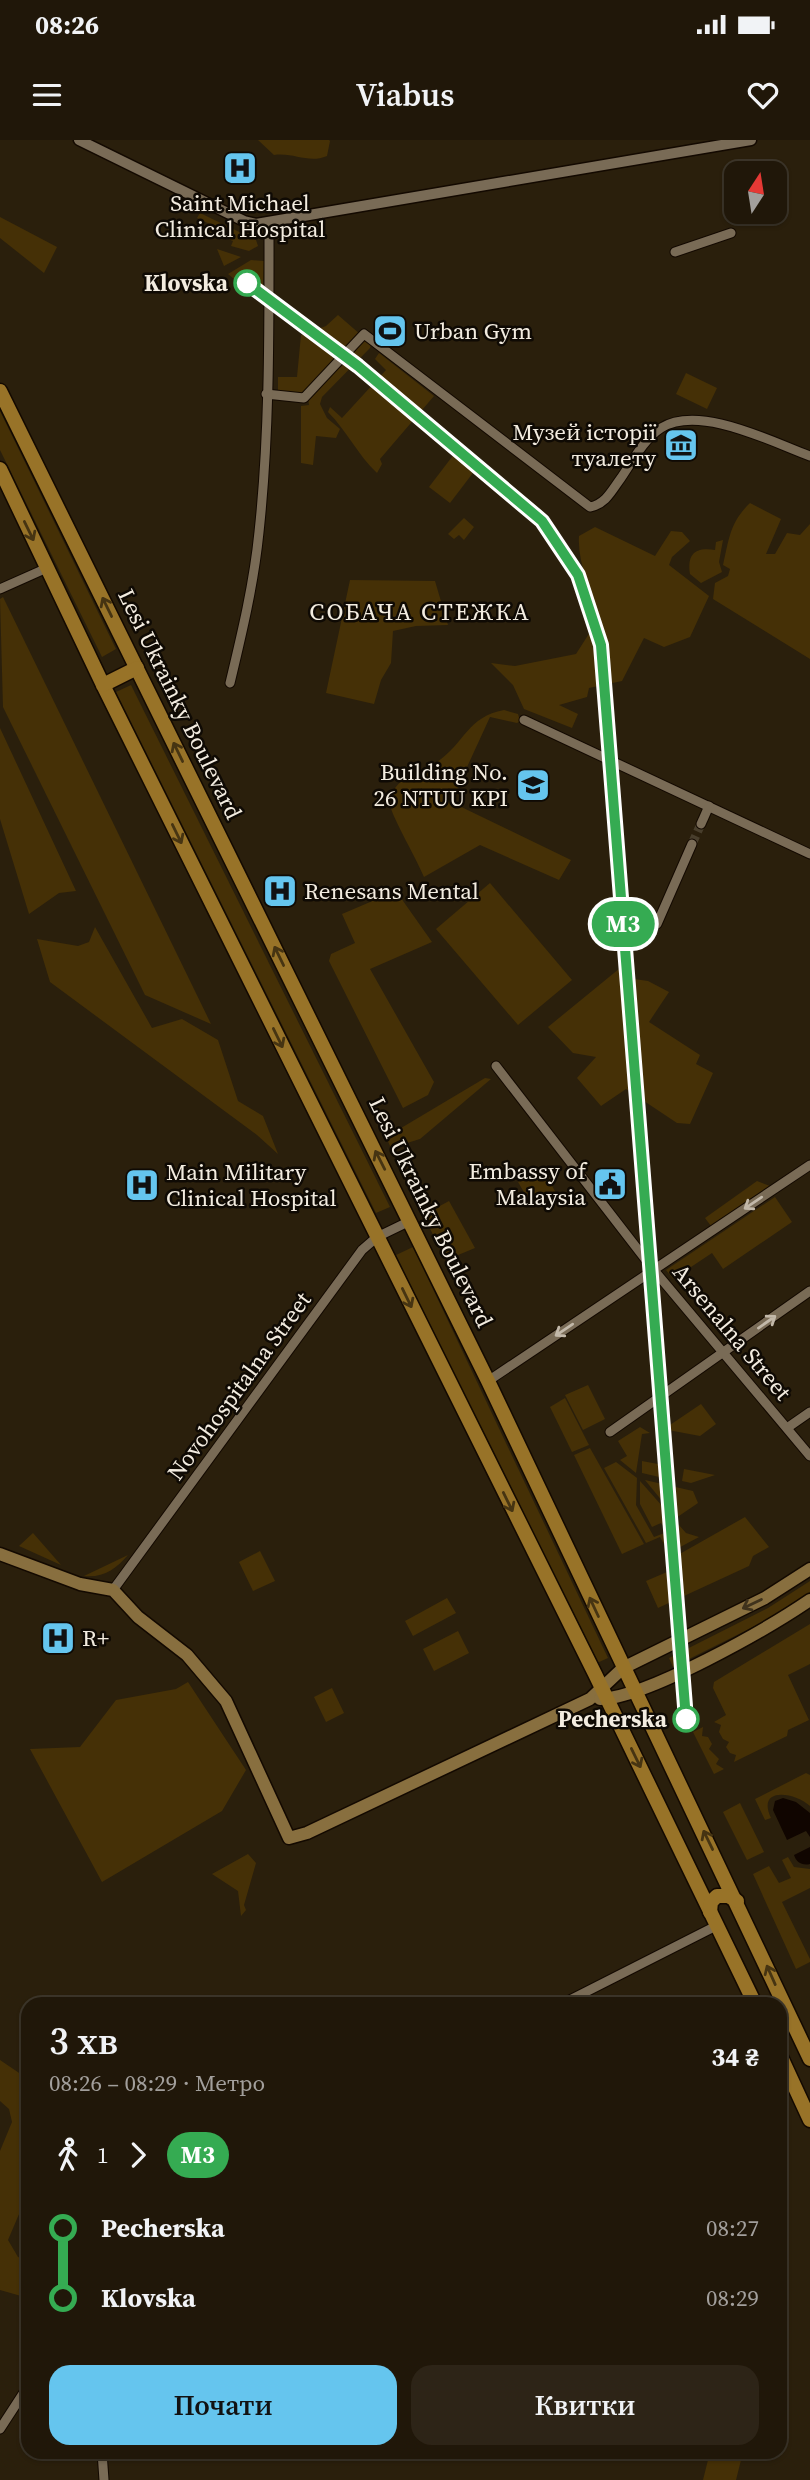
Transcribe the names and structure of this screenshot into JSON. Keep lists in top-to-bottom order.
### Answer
{
  "streets": {
    "main road": ["Lesi Ukrainky Boulevard"],
    "street": ["Arsenalna Street", "Novohospitalna Street"]
  },
  "crossings": [
    ["Lesi Ukrainky Boulevard", "Novohospitalna Street"]
  ],
  "districts": ["СОБАЧА СТЕЖКА"],
  "places": {
    "hospital": [
      "Saint Michael Clinical Hospital",
      "Renesans Mental",
      "Main Military Clinical Hospital",
      "R+"
    ],
    "other": ["Klovska", "Pecherska"],
    "sports": ["Urban Gym"],
    "museum": ["Музей історії туалету"],
    "school or university": ["Building No. 26 NTUU KPI"],
    "public building": ["Embassy of Malaysia"]
  },
  "lines": ["metro line M3"],
  "north": "top",
  "page": {
    "status": "08:26",
    "header": "Viabus",
    "on_map": "M3",
    "heading": ["3 хв", "08:26 – 08:29 · Метро", "34 ₴"],
    "legs": ["1", "M3"],
    "list": [
      {
        "name": "Pecherska",
        "value": "08:27"
      },
      {
        "name": "Klovska",
        "value": "08:29"
      }
    ],
    "buttons": ["Почати", "Квитки"]
  }
}
